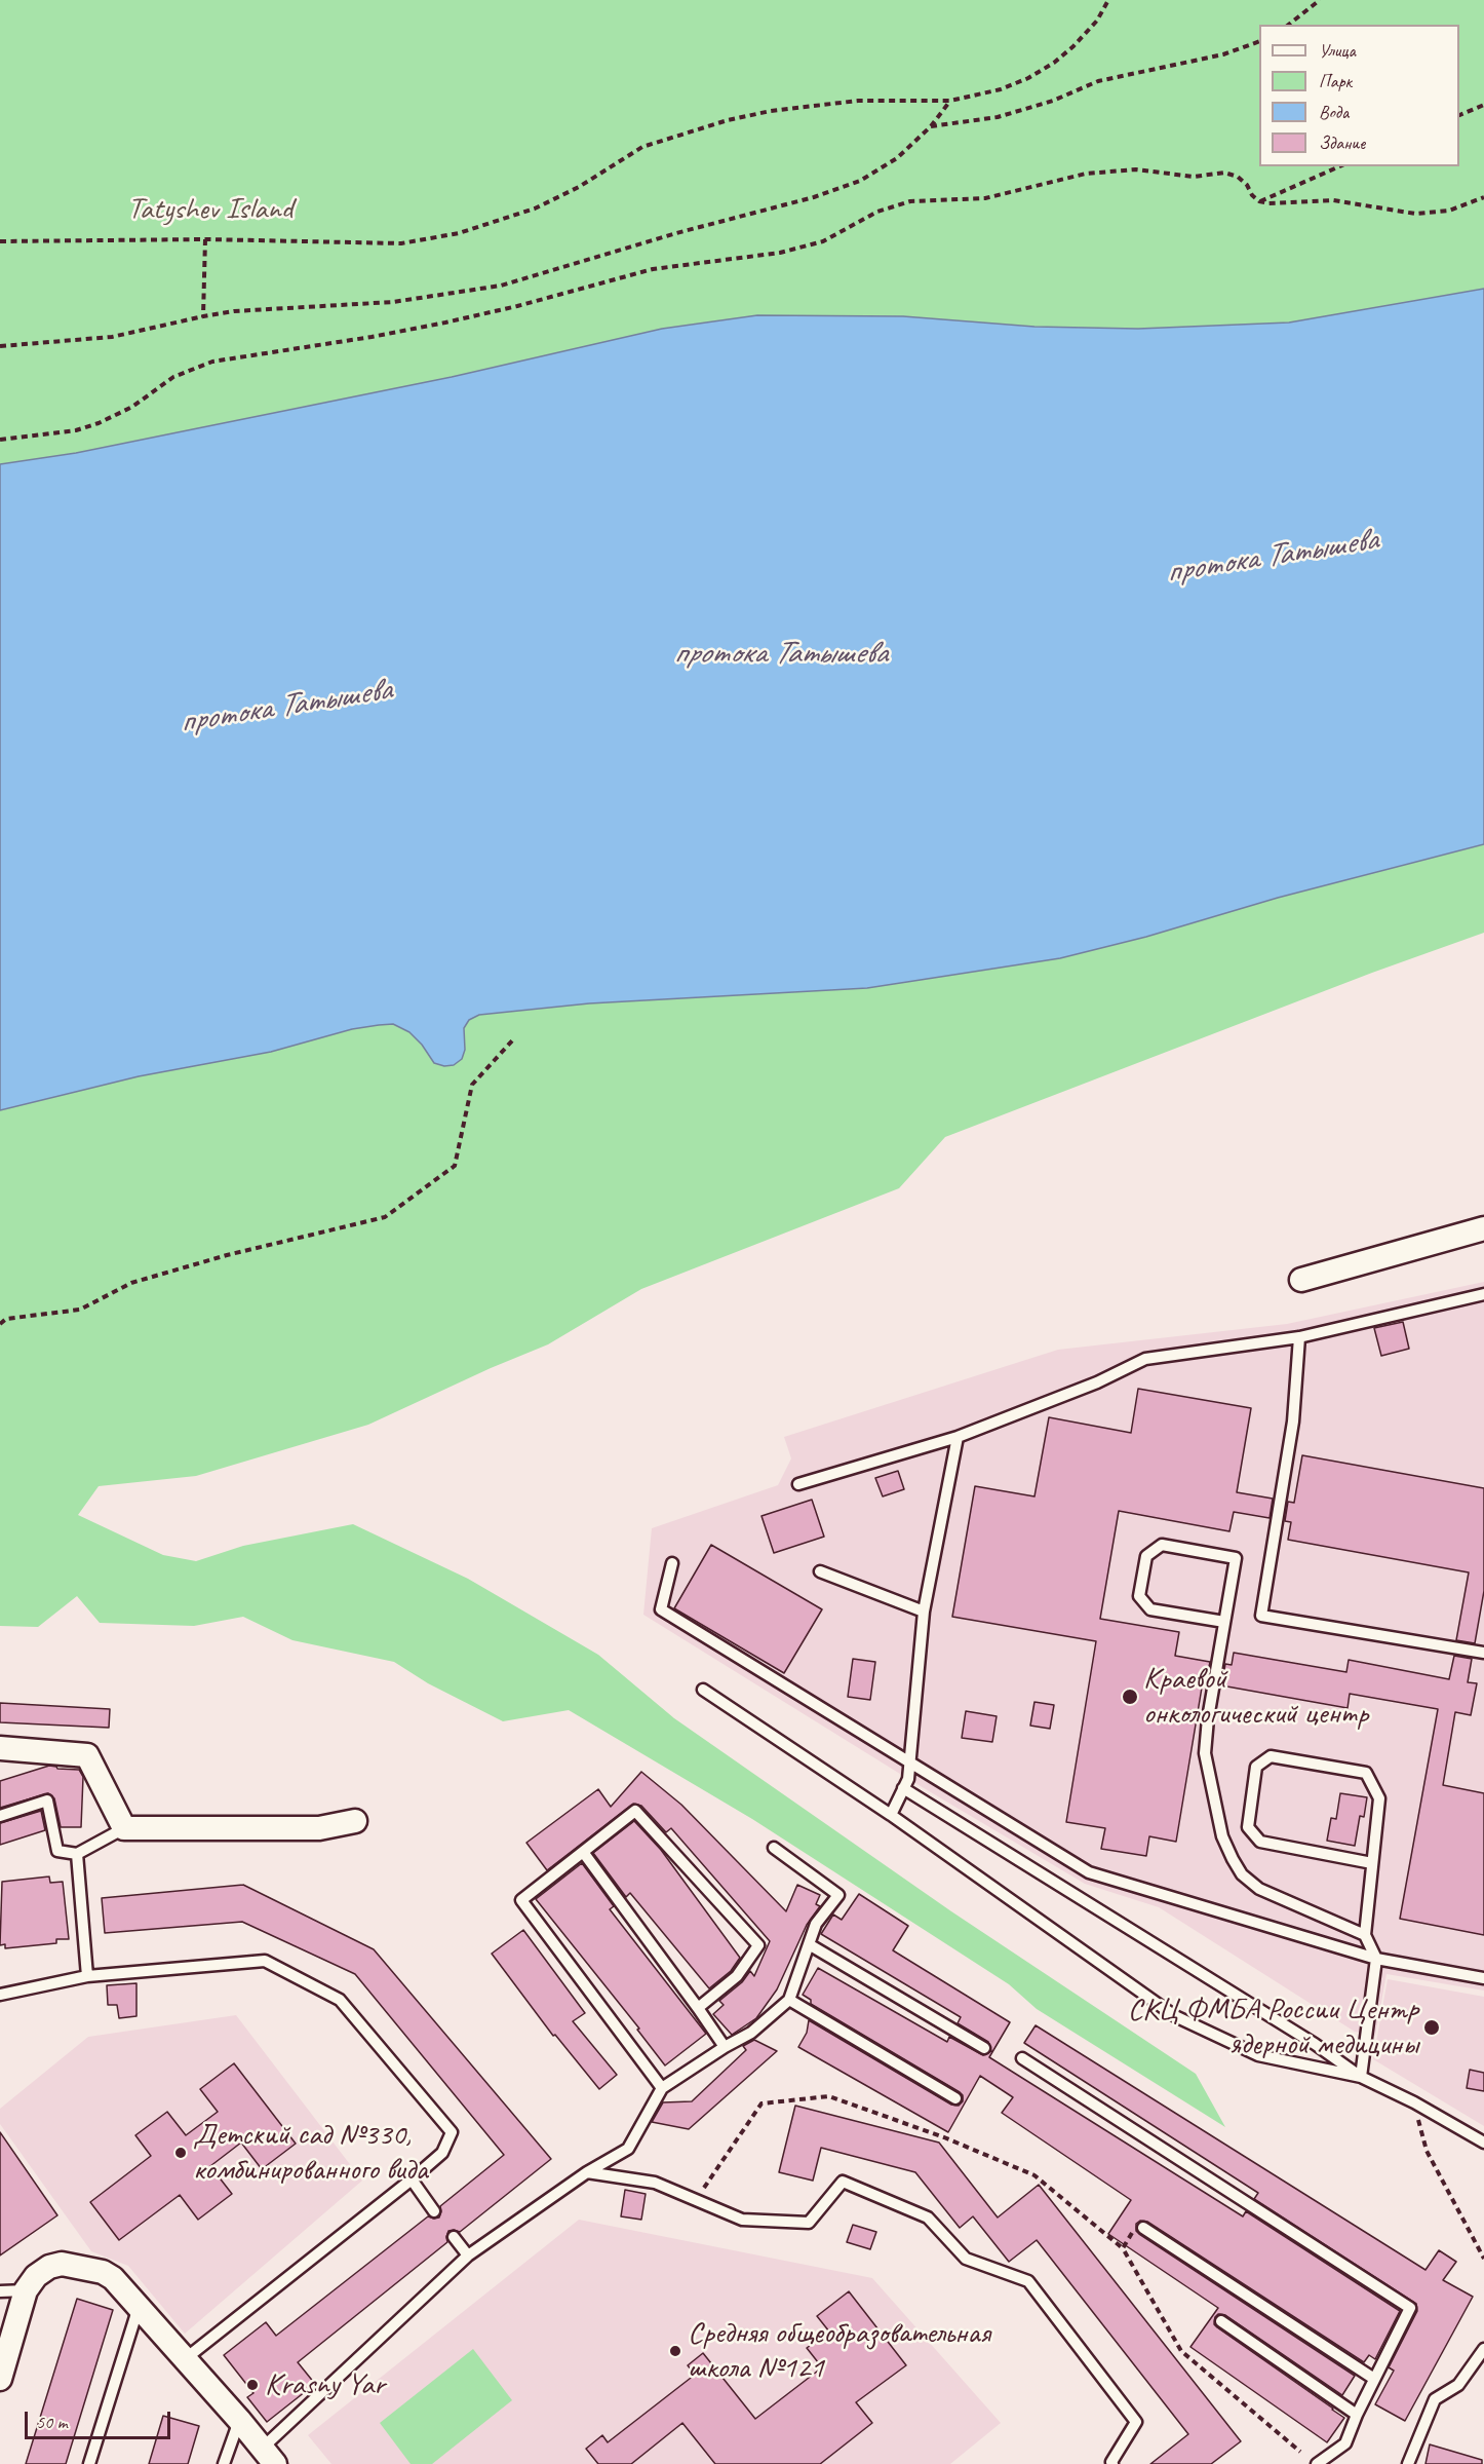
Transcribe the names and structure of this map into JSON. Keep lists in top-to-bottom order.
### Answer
{
  "water": ["протока Татышева"],
  "parks": ["Tatyshev Island"],
  "places": [
    "Краевой онкологический центр",
    "СКЦ ФМБА России Центр ядерной медицины",
    "Детский сад №330, комбинированного вида",
    "Средняя общеобразовательная школа №121",
    "Krasny Yar"
  ],
  "legend": [
    "Улица",
    "Парк",
    "Вода",
    "Здание"
  ],
  "scale_bar": "50 m"
}
